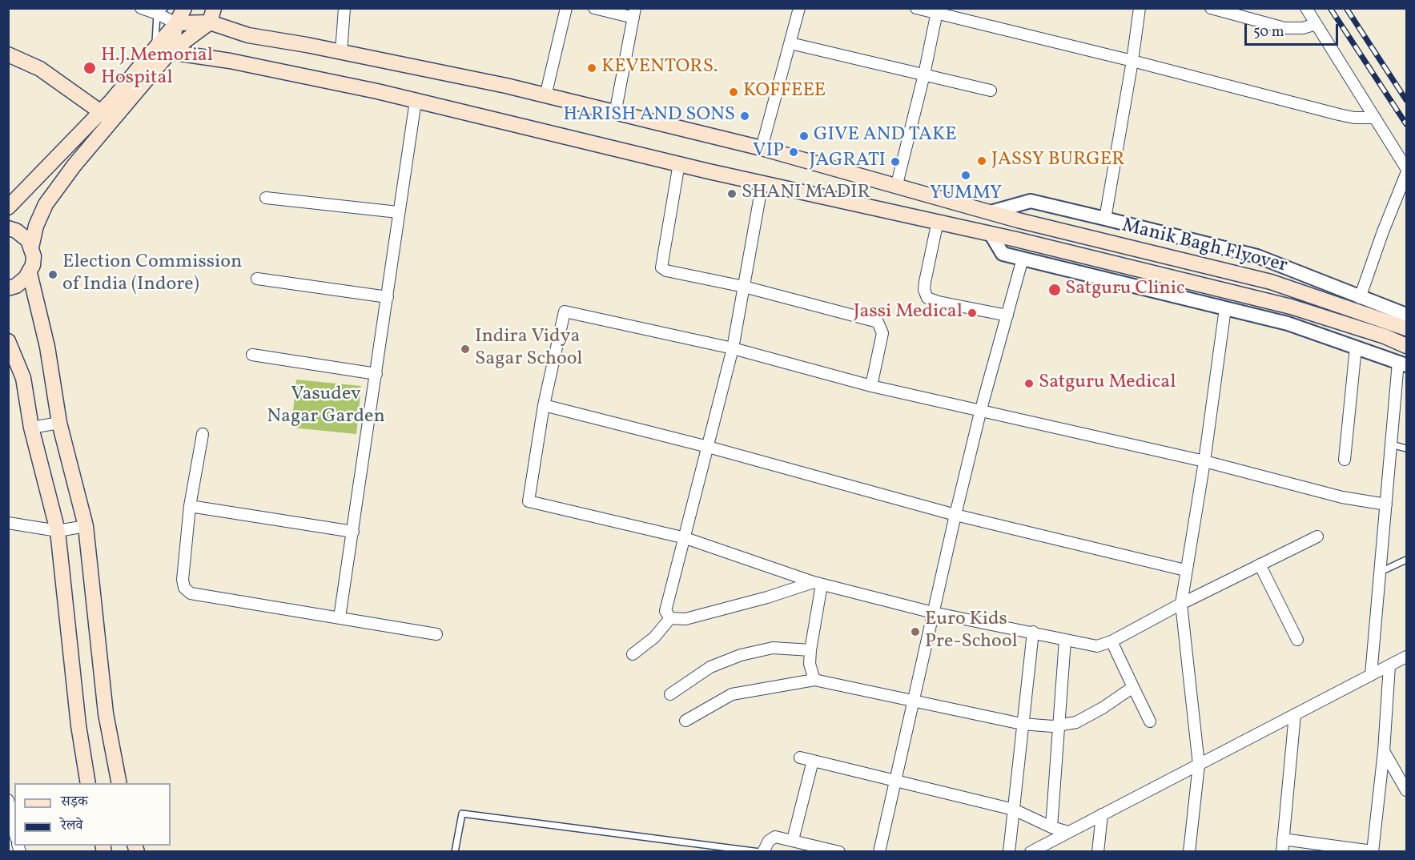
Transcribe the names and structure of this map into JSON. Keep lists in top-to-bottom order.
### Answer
{
  "streets": {
    "main road": ["Manik Bagh Flyover"]
  },
  "parks": ["Vasudev Nagar Garden"],
  "places": [
    "H.J.Memorial Hospital",
    "KEVENTORS.",
    "KOFFEEE",
    "HARISH AND SONS",
    "GIVE AND TAKE",
    "VIP",
    "JASSY BURGER",
    "JAGRATI",
    "YUMMY",
    "SHANI MADIR",
    "Election Commission of India (Indore)",
    "Satguru Clinic",
    "Jassi Medical",
    "Indira Vidya Sagar School",
    "Satguru Medical",
    "Euro Kids Pre-School"
  ],
  "legend": ["सड़क", "रेलवे"],
  "scale_bar": "50 m"
}
